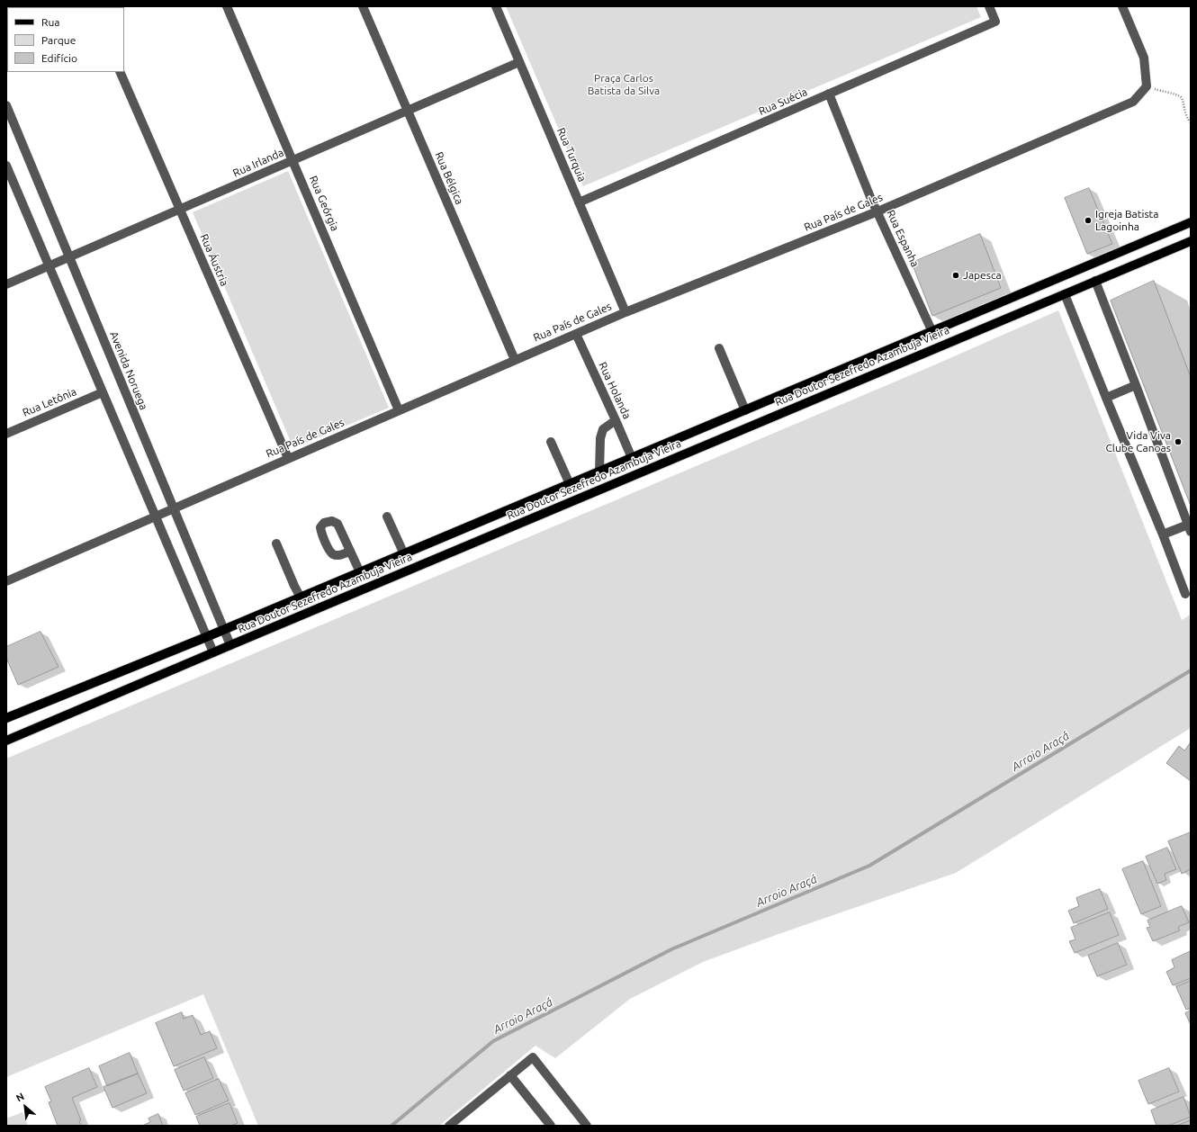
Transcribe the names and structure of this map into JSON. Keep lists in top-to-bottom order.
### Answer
{
  "streets": {
    "main road": ["Rua Doutor Sezefredo Azambuja Vieira"],
    "street": [
      "Rua Suécia",
      "Rua Turquia",
      "Rua Irlanda",
      "Rua Bélgica",
      "Rua Geórgia",
      "Rua País de Gales",
      "Rua Espanha",
      "Rua Áustria",
      "Avenida Noruega",
      "Rua Holanda",
      "Rua Letônia"
    ]
  },
  "crossings": [
    ["Rua Suécia", "Rua Turquia"],
    ["Rua Suécia", "Rua Espanha"],
    ["Rua Turquia", "Rua Irlanda"],
    ["Rua Turquia", "Rua País de Gales"],
    ["Rua Irlanda", "Rua Bélgica"],
    ["Rua Irlanda", "Rua Geórgia"],
    ["Rua Irlanda", "Rua Áustria"],
    ["Rua Irlanda", "Avenida Noruega"],
    ["Rua Bélgica", "Rua País de Gales"],
    ["Rua Geórgia", "Rua País de Gales"],
    ["Rua País de Gales", "Rua Espanha"],
    ["Rua País de Gales", "Rua Áustria"],
    ["Rua País de Gales", "Avenida Noruega"],
    ["Rua País de Gales", "Rua Holanda"],
    ["Rua Espanha", "Rua Doutor Sezefredo Azambuja Vieira"],
    ["Rua Doutor Sezefredo Azambuja Vieira", "Avenida Noruega"],
    ["Rua Doutor Sezefredo Azambuja Vieira", "Rua Holanda"]
  ],
  "water": ["Arroio Araçá"],
  "parks": ["Praça Carlos Batista da Silva"],
  "places": ["Igreja Batista Lagoinha", "Japesca", "Vida Viva Clube Canoas"],
  "legend": ["Rua", "Parque", "Edifício"],
  "north": "top left"
}
